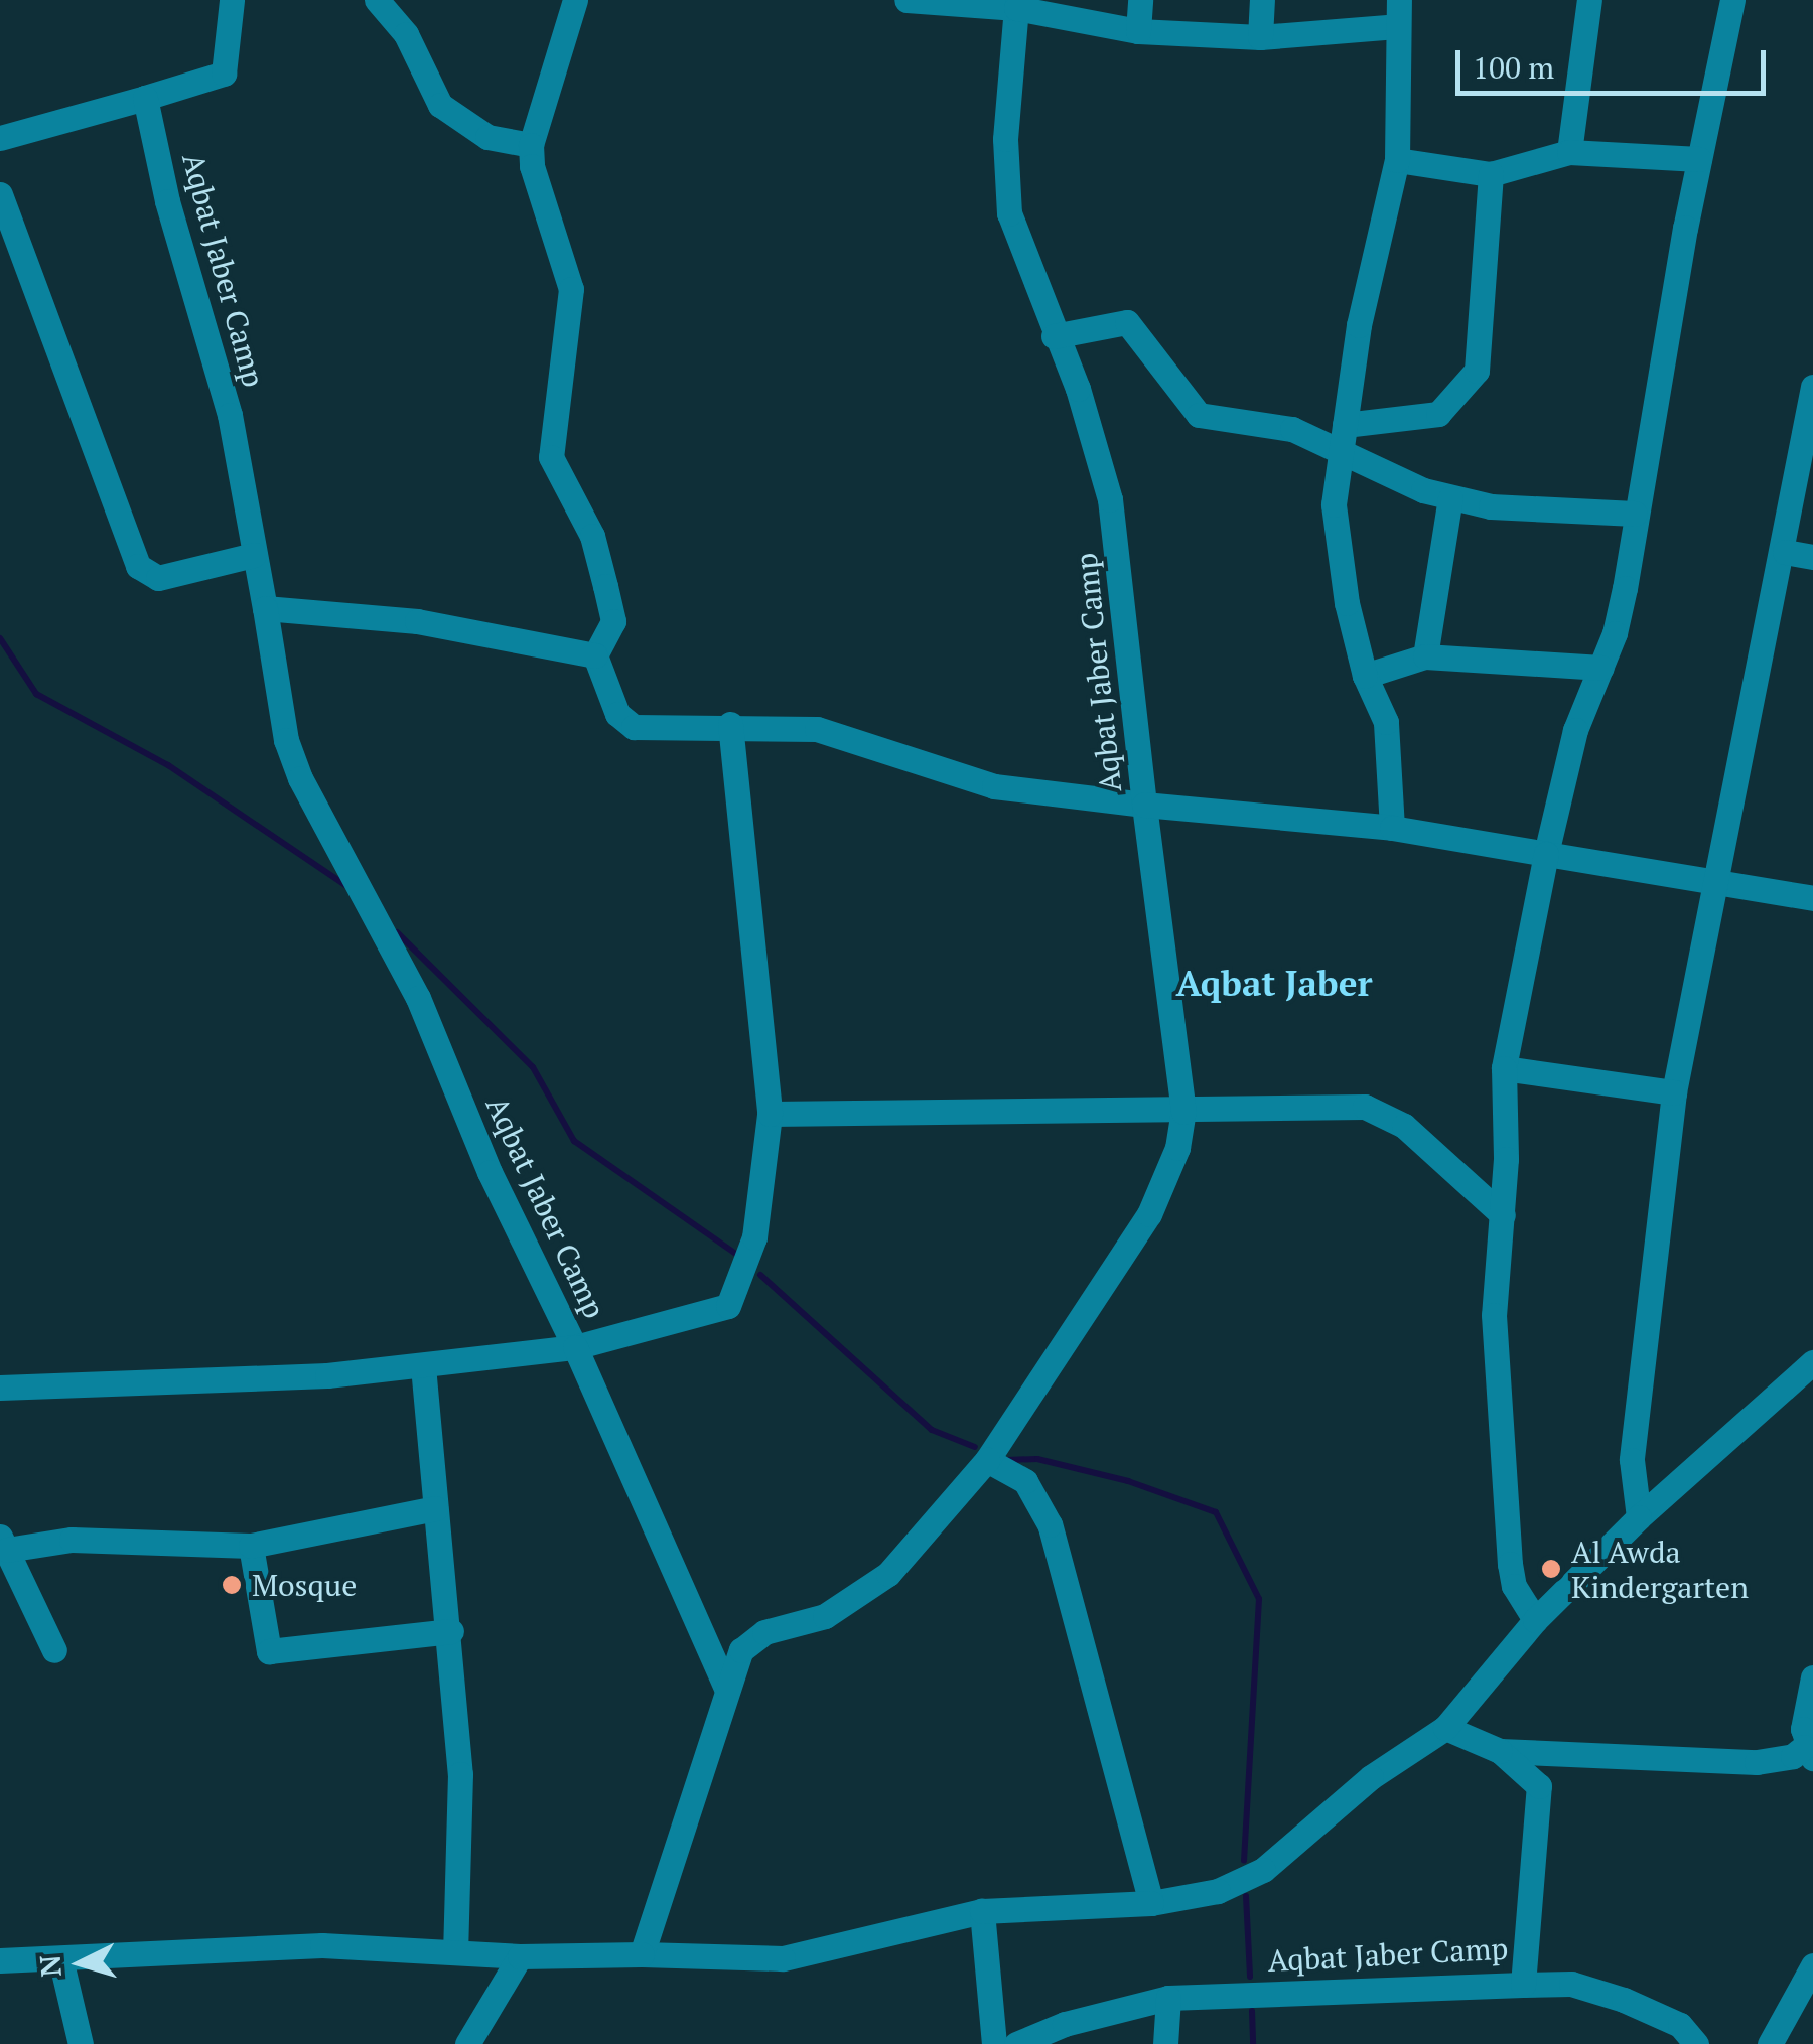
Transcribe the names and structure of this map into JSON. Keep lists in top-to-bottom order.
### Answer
{
  "streets": {
    "street": ["Aqbat Jaber Camp"]
  },
  "districts": ["Aqbat Jaber"],
  "places": ["Al Awda Kindergarten", "Mosque"],
  "scale_bar": "100 m",
  "north": "left"
}
